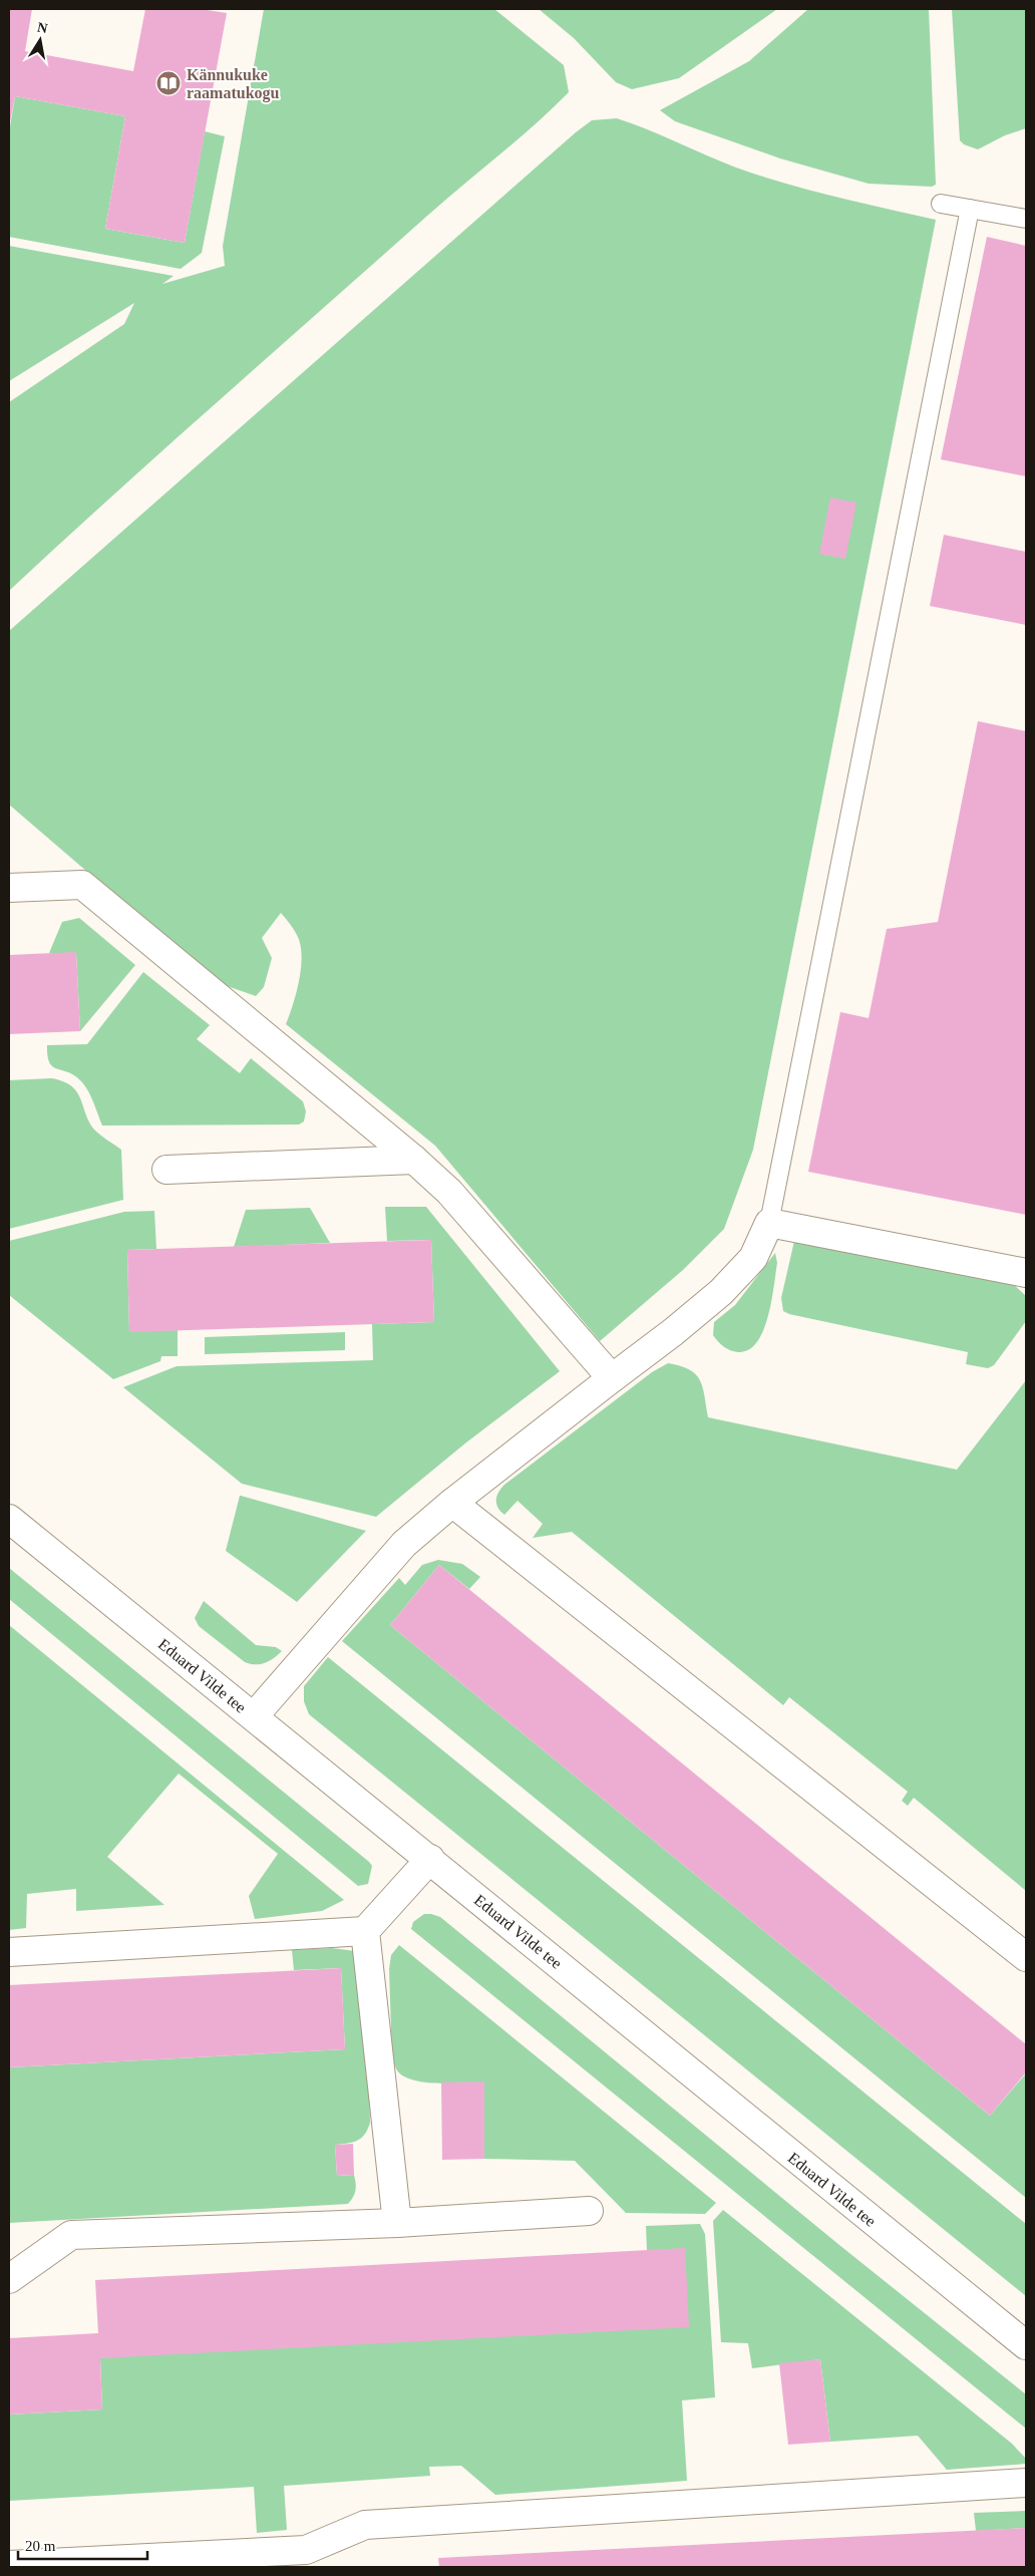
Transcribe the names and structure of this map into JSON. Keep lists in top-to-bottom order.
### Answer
{
  "streets": {
    "street": ["Eduard Vilde tee"]
  },
  "places": {
    "library": ["Kännukuke raamatukogu"]
  },
  "scale_bar": "20 m",
  "north": "top"
}
